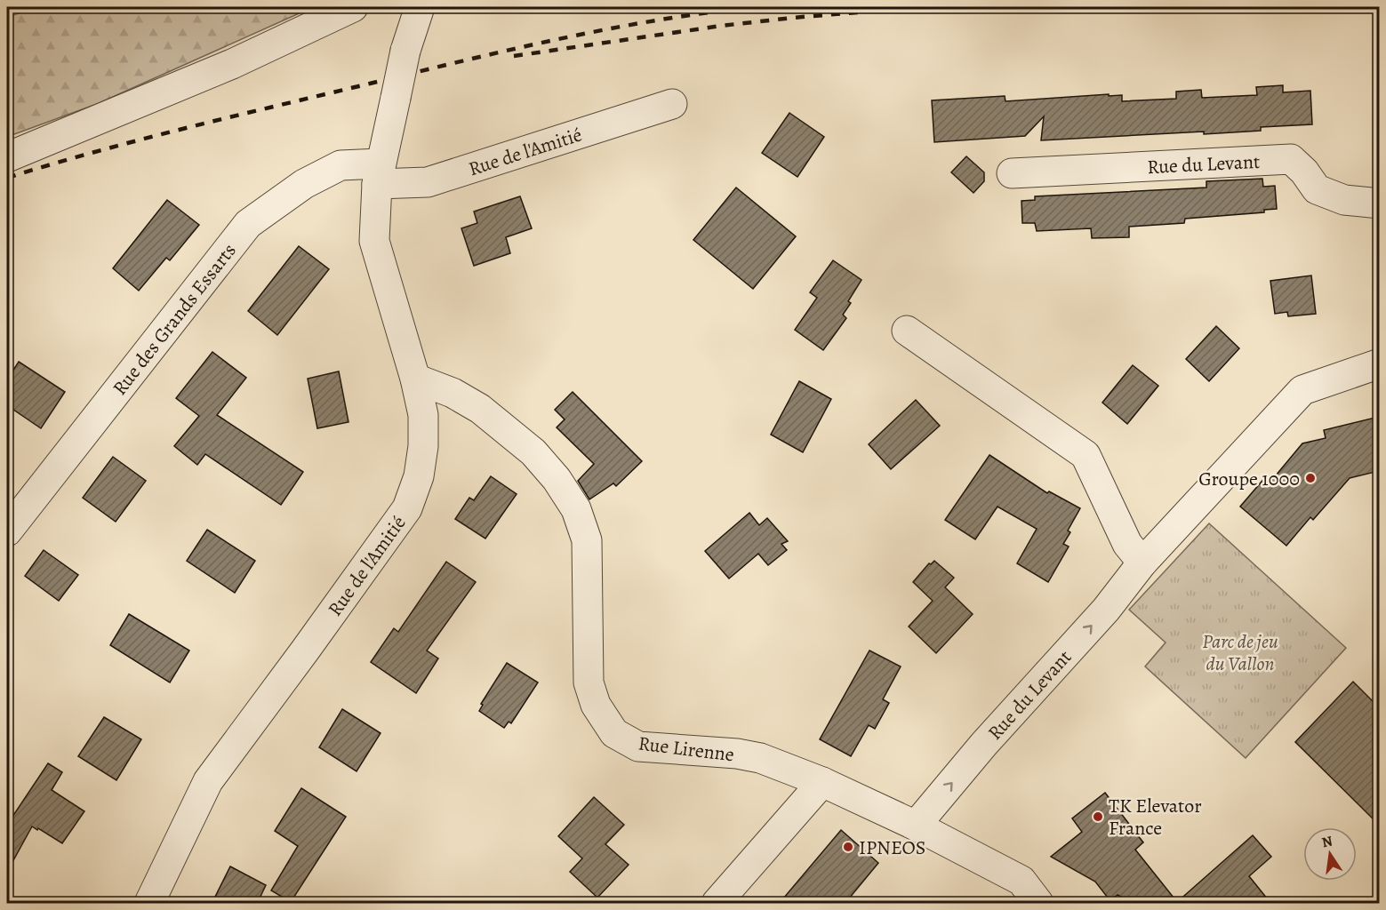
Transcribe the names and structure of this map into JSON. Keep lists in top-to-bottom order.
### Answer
{
  "streets": {
    "street": [
      "Rue de l'Amitié",
      "Rue du Levant",
      "Rue des Grands Essarts",
      "Rue Lirenne"
    ]
  },
  "crossings": [
    ["Rue de l'Amitié", "Rue des Grands Essarts"],
    ["Rue de l'Amitié", "Rue Lirenne"],
    ["Rue du Levant", "Rue Lirenne"]
  ],
  "parks": ["Parc de jeu du Vallon"],
  "places": ["Groupe 1000", "TK Elevator France", "IPNEOS"],
  "north": "top"
}
